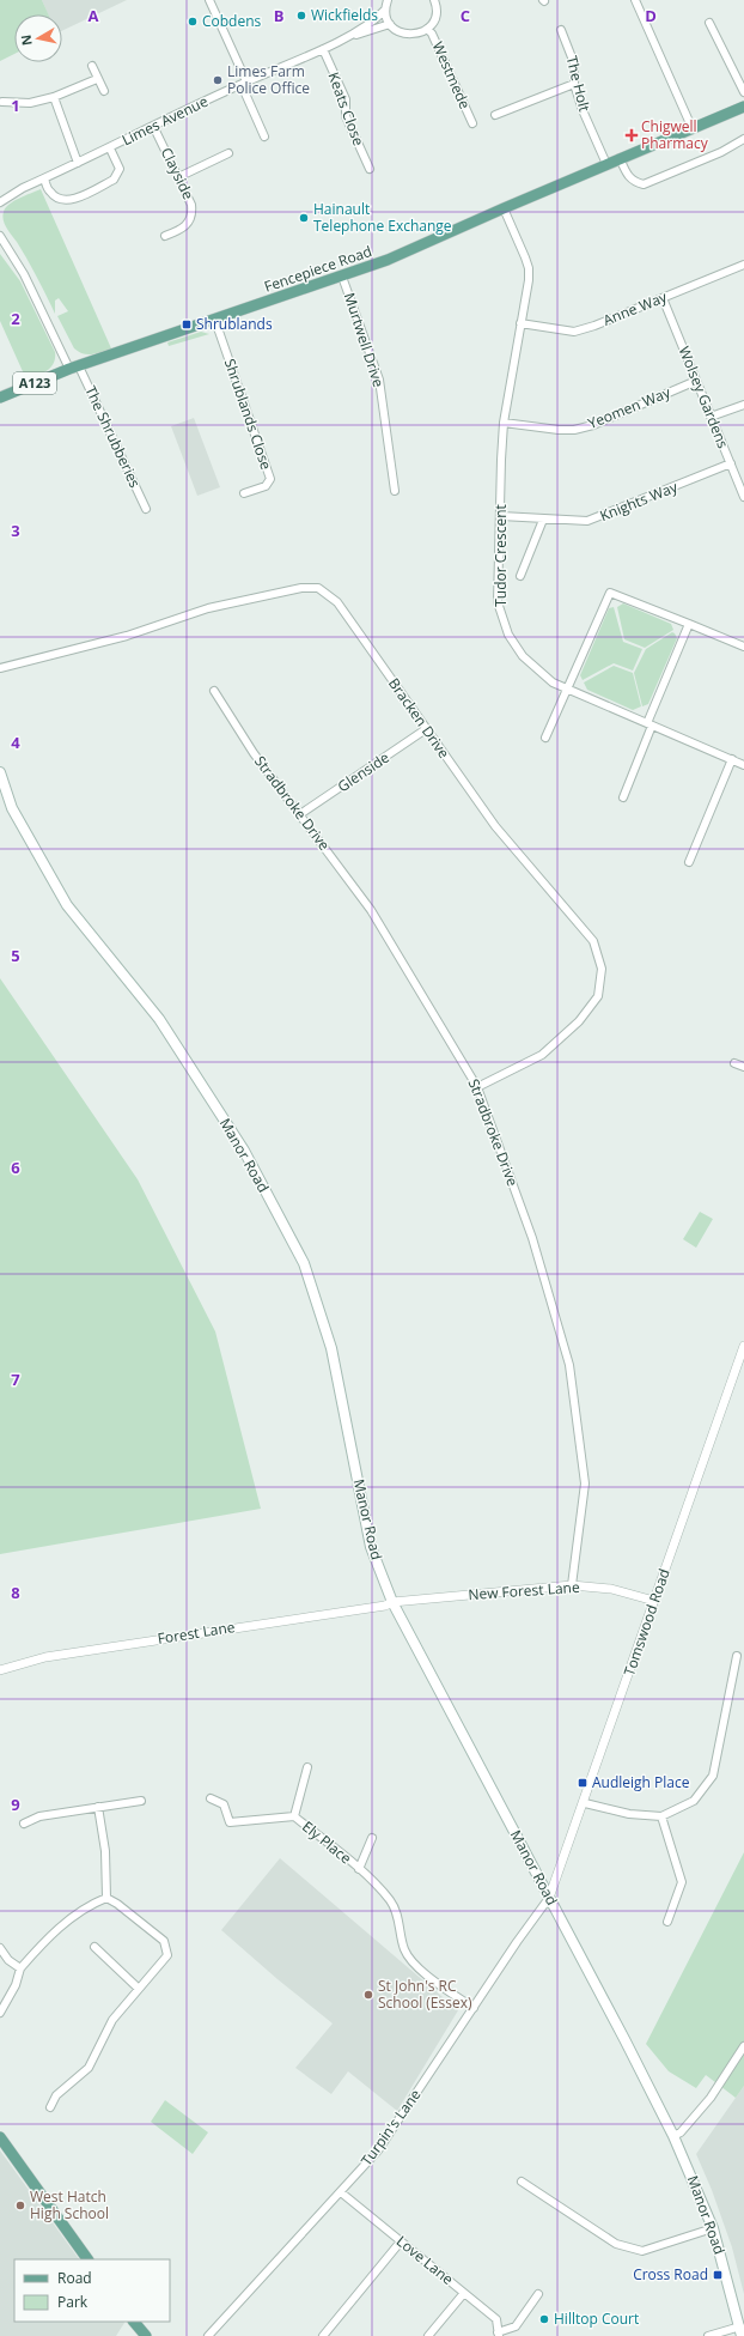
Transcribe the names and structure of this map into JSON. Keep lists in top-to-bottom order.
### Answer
{
  "streets": {
    "main road": ["Fencepiece Road", "A123", "Manor Road"],
    "street": [
      "Westmede",
      "The Holt",
      "Keats Close",
      "Limes Avenue",
      "Clayside",
      "Anne Way",
      "Murtwell Drive",
      "Wolsey Gardens",
      "Yeomen Way",
      "Shrublands Close",
      "The Shrubberies",
      "Knights Way",
      "Tudor Crescent",
      "Bracken Drive",
      "Glenside",
      "Stradbroke Drive",
      "New Forest Lane",
      "Tomswood Road",
      "Forest Lane",
      "Ely Place",
      "Turpin's Lane",
      "Love Lane"
    ]
  },
  "crossings": [
    ["The Holt", "Fencepiece Road"],
    ["Keats Close", "Limes Avenue"],
    ["Limes Avenue", "Clayside"],
    ["Fencepiece Road", "Murtwell Drive"],
    ["Fencepiece Road", "Shrublands Close"],
    ["Fencepiece Road", "The Shrubberies"],
    ["Fencepiece Road", "Tudor Crescent"],
    ["Anne Way", "Wolsey Gardens"],
    ["Anne Way", "Tudor Crescent"],
    ["Wolsey Gardens", "Yeomen Way"],
    ["Wolsey Gardens", "Knights Way"],
    ["Yeomen Way", "Tudor Crescent"],
    ["Knights Way", "Tudor Crescent"],
    ["Bracken Drive", "Glenside"],
    ["Bracken Drive", "Stradbroke Drive"],
    ["Glenside", "Stradbroke Drive"],
    ["Stradbroke Drive", "New Forest Lane"],
    ["Manor Road", "New Forest Lane"],
    ["Manor Road", "Tomswood Road"],
    ["Manor Road", "Forest Lane"],
    ["Manor Road", "Turpin's Lane"],
    ["New Forest Lane", "Tomswood Road"],
    ["New Forest Lane", "Forest Lane"],
    ["Tomswood Road", "Turpin's Lane"],
    ["Ely Place", "Turpin's Lane"],
    ["Turpin's Lane", "Love Lane"]
  ],
  "places": {
    "other": [
      "Wickfields",
      "Cobdens",
      "Limes Farm Police Office",
      "Hainault Telephone Exchange",
      "St John's RC School (Essex)",
      "West Hatch High School",
      "Hilltop Court"
    ],
    "health": ["Chigwell Pharmacy"],
    "transit": ["Shrublands", "Audleigh Place", "Cross Road"]
  },
  "legend": ["Road", "Park"],
  "north": "left",
  "grid": {
    "columns": [
      "A",
      "B",
      "C",
      "D"
    ],
    "rows": [
      "1",
      "2",
      "3",
      "4",
      "5",
      "6",
      "7",
      "8",
      "9"
    ]
  }
}
